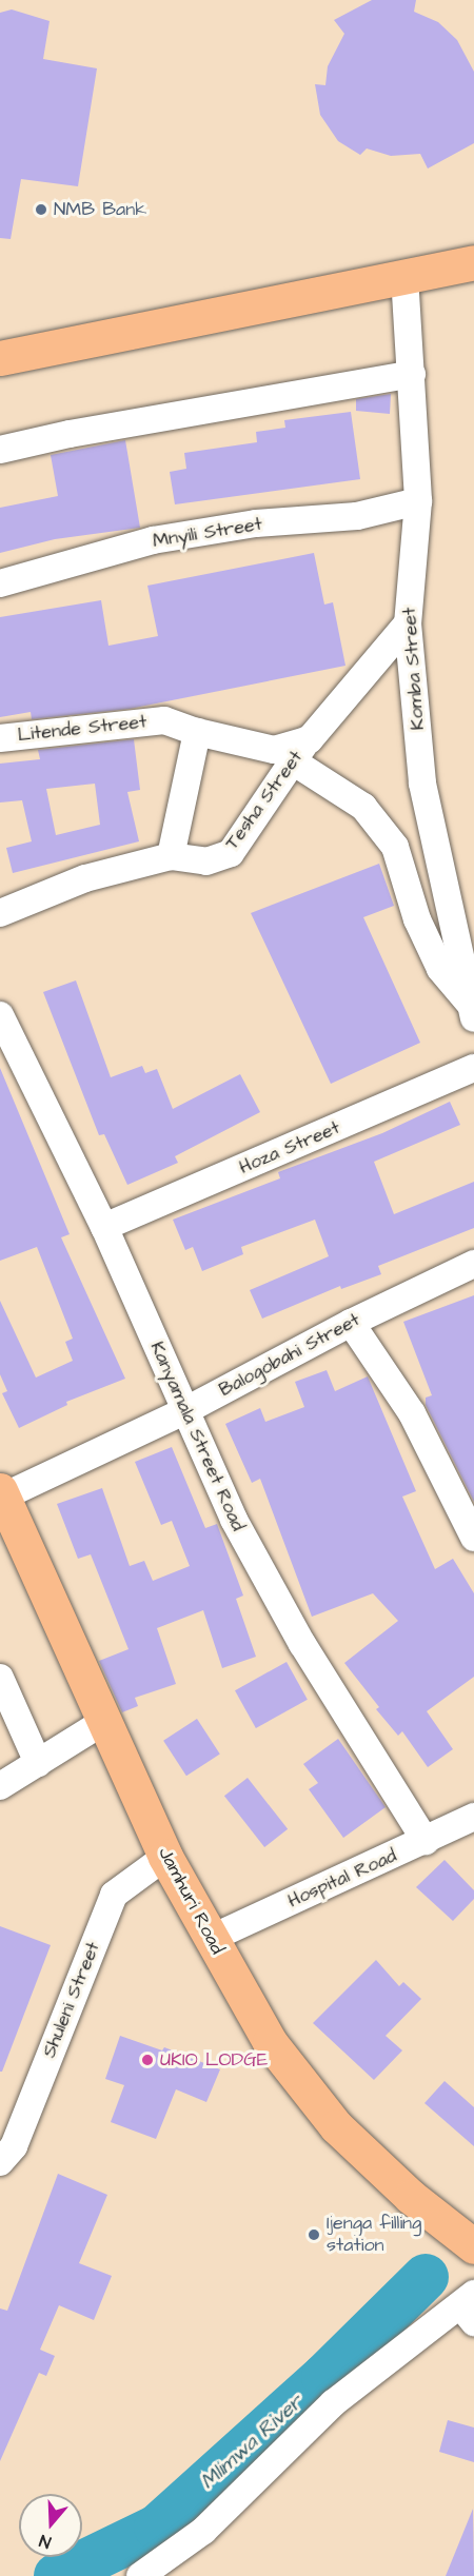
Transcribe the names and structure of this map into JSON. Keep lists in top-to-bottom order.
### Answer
{
  "streets": {
    "main road": ["Jamhuri Road"],
    "street": [
      "Mnyili Street",
      "Komba Street",
      "Litende Street",
      "Tesha Street",
      "Hoza Street",
      "Balogobahi Street",
      "Kanyamala Street Road",
      "Hospital Road",
      "Shuleni Street"
    ]
  },
  "crossings": [
    ["Mnyili Street", "Komba Street"],
    ["Litende Street", "Tesha Street"],
    ["Hoza Street", "Kanyamala Street Road"],
    ["Balogobahi Street", "Kanyamala Street Road"],
    ["Balogobahi Street", "Jamhuri Road"],
    ["Kanyamala Street Road", "Hospital Road"],
    ["Hospital Road", "Jamhuri Road"],
    ["Jamhuri Road", "Shuleni Street"]
  ],
  "water": ["Mlimwa River"],
  "places": ["NMB Bank", "UKIO LODGE", "Ijenga filling station"],
  "north": "bottom"
}
